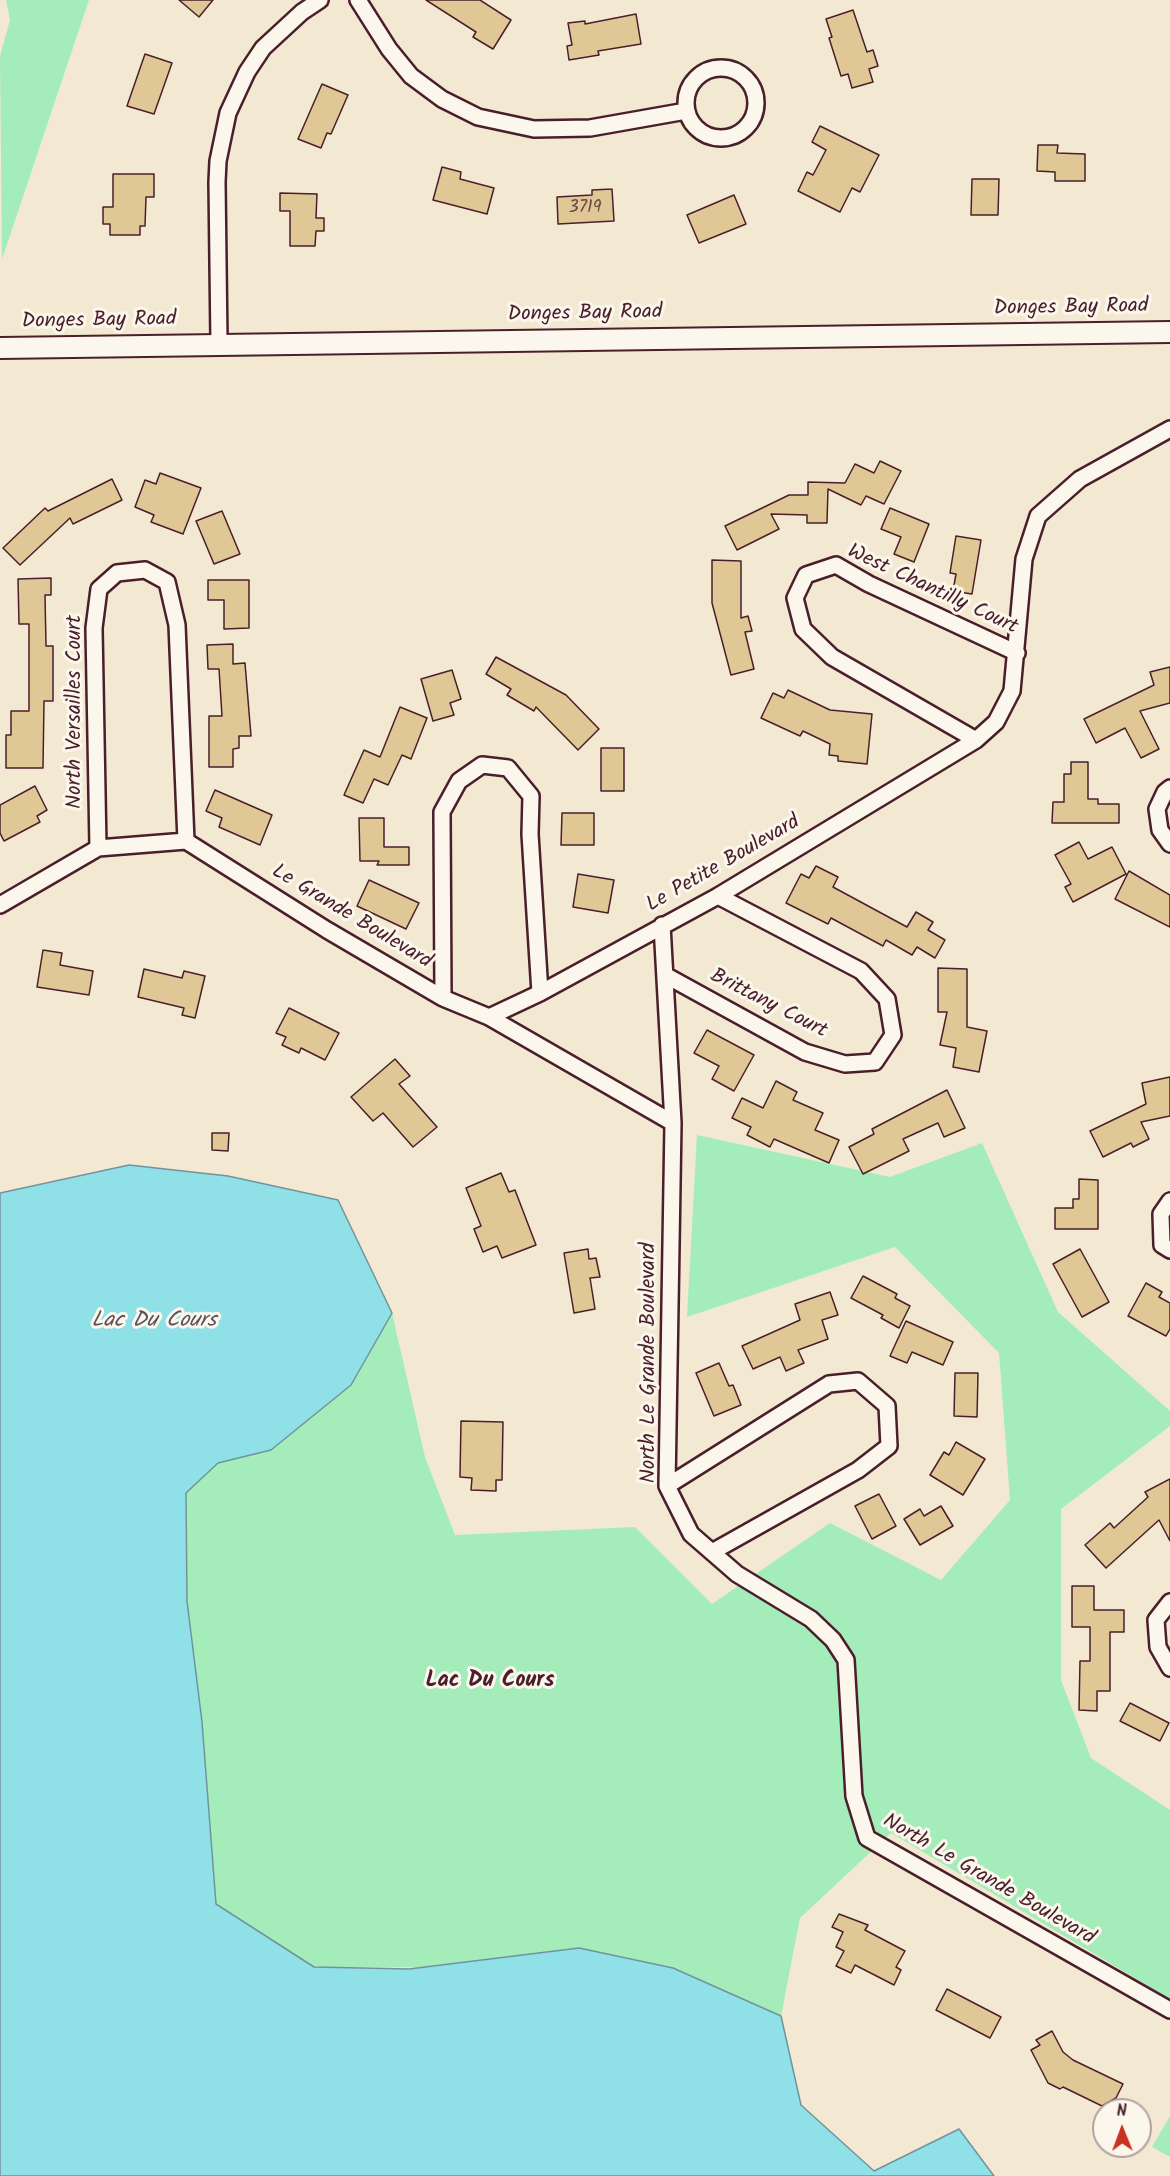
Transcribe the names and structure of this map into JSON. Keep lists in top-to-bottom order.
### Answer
{
  "streets": {
    "street": [
      "Donges Bay Road",
      "West Chantilly Court",
      "North Versailles Court",
      "Le Petite Boulevard",
      "Le Grande Boulevard",
      "Brittany Court",
      "North Le Grande Boulevard"
    ]
  },
  "crossings": [
    ["West Chantilly Court", "Le Petite Boulevard"],
    ["North Versailles Court", "Le Grande Boulevard"],
    ["Le Petite Boulevard", "Le Grande Boulevard"],
    ["Le Petite Boulevard", "Brittany Court"],
    ["Le Petite Boulevard", "North Le Grande Boulevard"],
    ["Le Grande Boulevard", "North Le Grande Boulevard"],
    ["Brittany Court", "North Le Grande Boulevard"]
  ],
  "districts": ["Lac Du Cours"],
  "water": ["Lac Du Cours"],
  "house_numbers": ["3719"],
  "north": "top"
}
